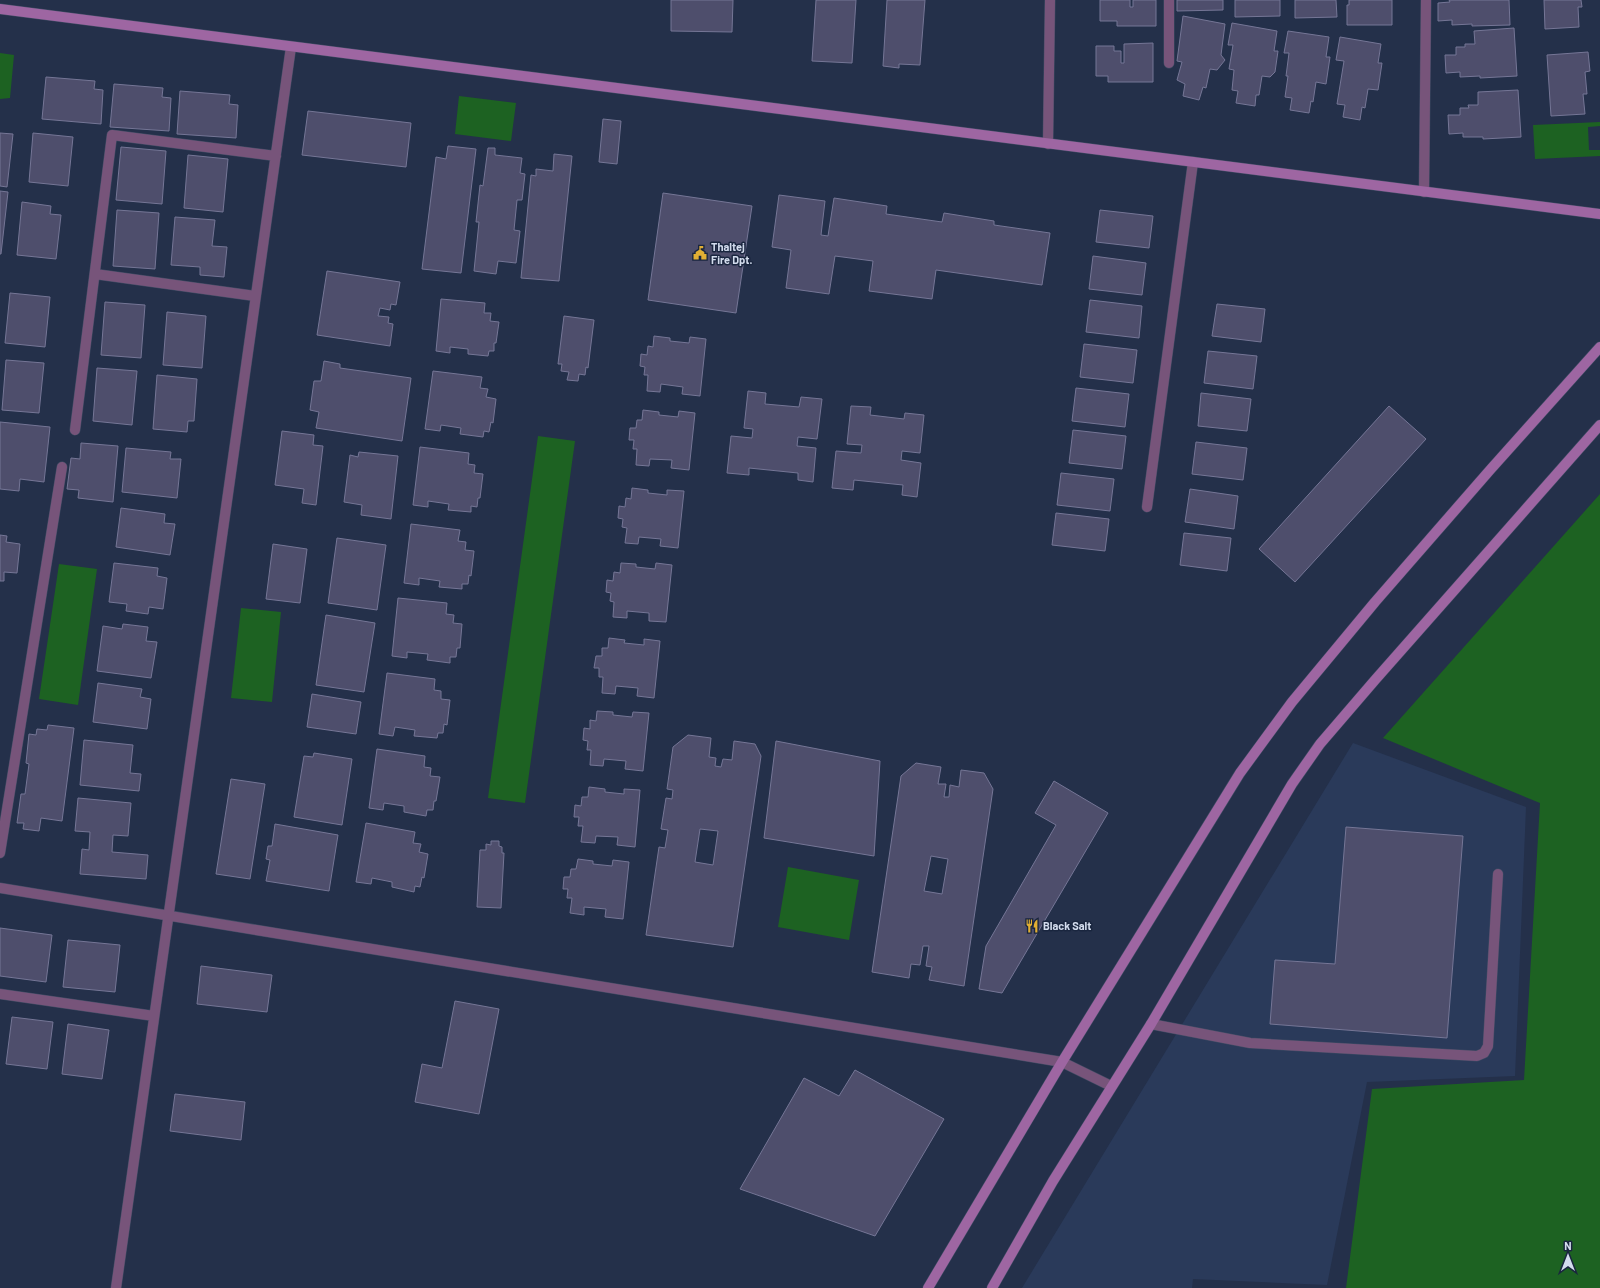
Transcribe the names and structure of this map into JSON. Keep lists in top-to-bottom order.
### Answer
{
  "places": {
    "public building": ["Thaltej Fire Dpt."],
    "restaurant": ["Black Salt"]
  },
  "north": "top"
}
